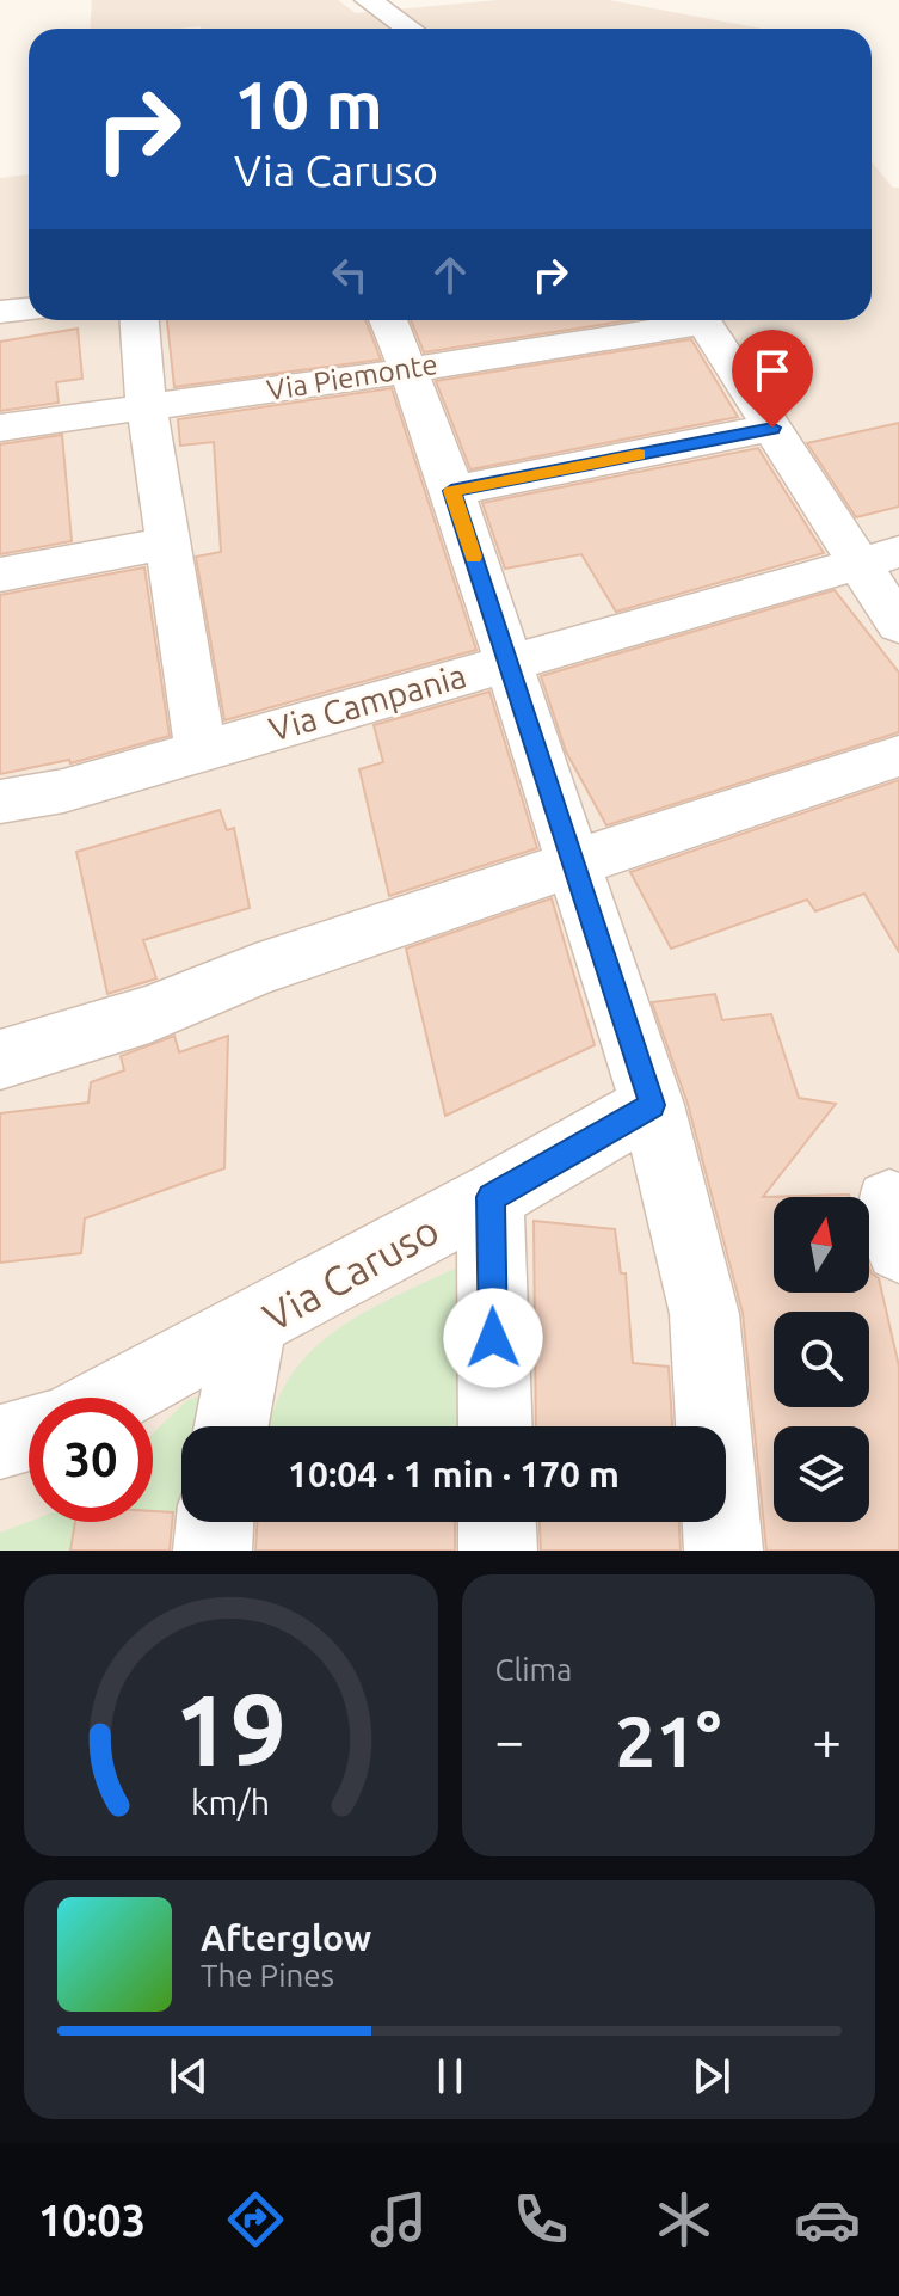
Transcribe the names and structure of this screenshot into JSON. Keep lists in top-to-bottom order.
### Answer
{
  "streets": {
    "street": ["Via Piemonte", "Via Campania", "Via Caruso"]
  },
  "north": "top",
  "page": {
    "turn": ["10 m", "Via Caruso"],
    "limit": "30",
    "trip": "10:04 · 1 min · 170 m",
    "tile": "Clima",
    "heat": ["−", "21°", "+"],
    "song": ["Afterglow", "The Pines"],
    "tabs": "10:03",
    "gauge": ["19", "km/h"]
  }
}
